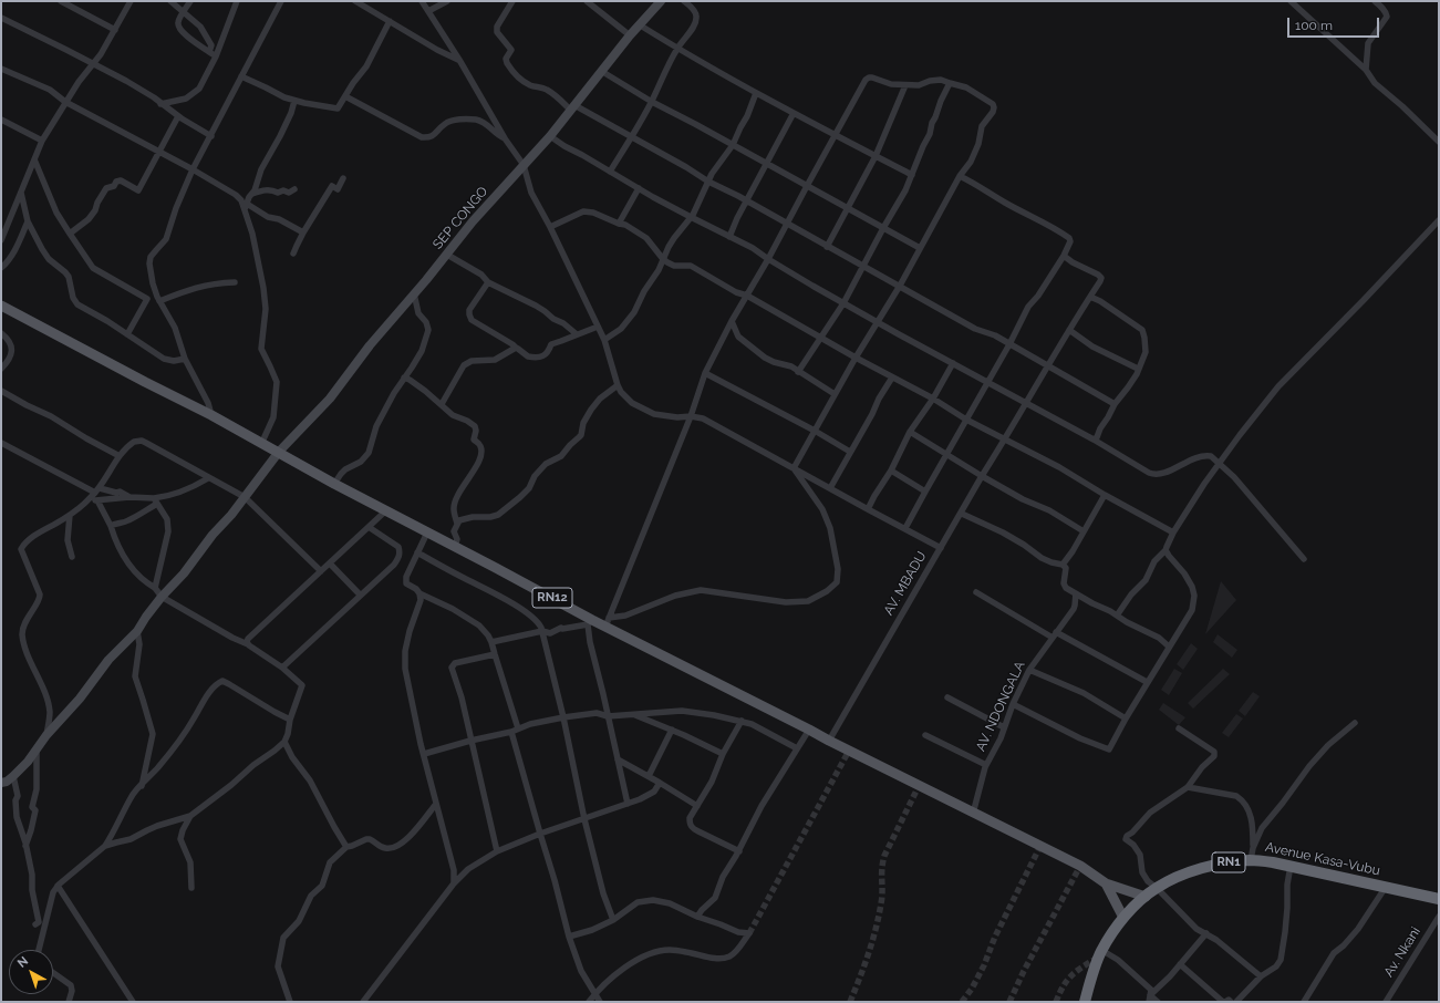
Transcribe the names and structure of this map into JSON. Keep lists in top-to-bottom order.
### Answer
{
  "streets": {
    "highway": ["Avenue Kasa-Vubu", "RN1"],
    "main road": ["RN12"],
    "street": [
      "SEP CONGO",
      "AV. MBADU",
      "AV. NDONGALA",
      "Av. Nkani"
    ]
  },
  "crossings": [
    ["SEP CONGO", "RN12"],
    ["AV. MBADU", "RN12"],
    ["RN12", "AV. NDONGALA"],
    ["RN12", "Avenue Kasa-Vubu"]
  ],
  "scale_bar": "100 m",
  "north": "top left"
}
